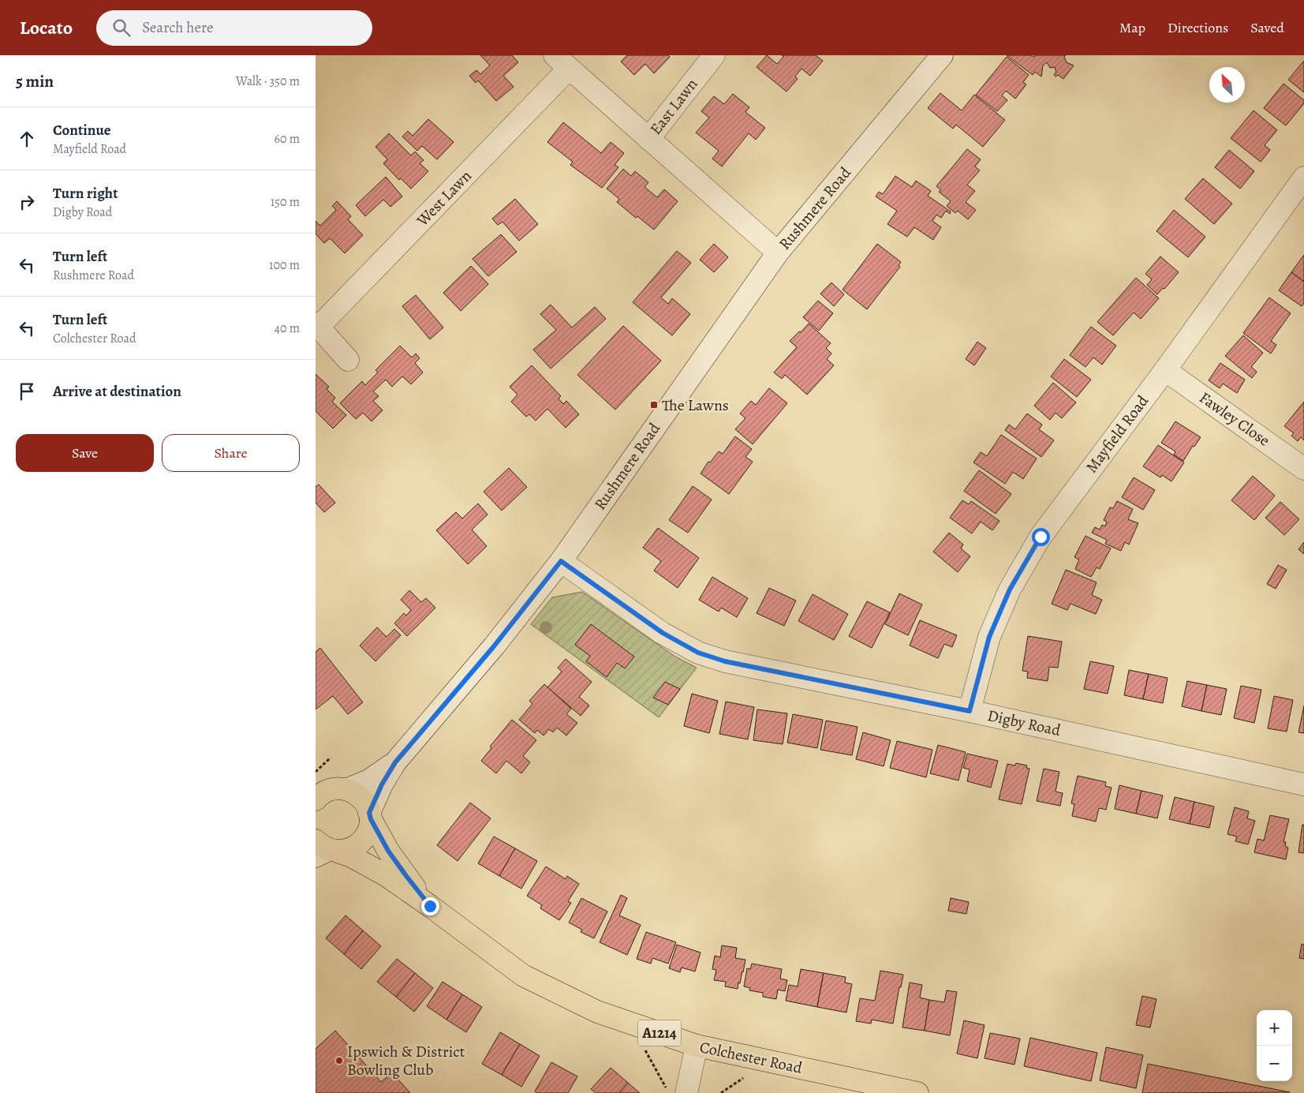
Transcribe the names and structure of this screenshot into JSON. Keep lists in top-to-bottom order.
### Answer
{
  "streets": {
    "main road": ["A1214", "Colchester Road"],
    "street": [
      "East Lawn",
      "West Lawn",
      "Rushmere Road",
      "Fawley Close",
      "Mayfield Road",
      "Digby Road"
    ]
  },
  "crossings": [
    ["Rushmere Road", "Digby Road"],
    ["Rushmere Road", "Colchester Road"],
    ["Fawley Close", "Mayfield Road"],
    ["Mayfield Road", "Digby Road"]
  ],
  "places": {
    "transit": ["The Lawns"],
    "other": ["Ipswich & District Bowling Club"]
  },
  "north": "top left",
  "page": {
    "header": "Locato",
    "search": "Search here",
    "nav": ["Map", "Directions", "Saved"],
    "heading": ["5 min", "Walk · 350 m"],
    "list": [
      ["Continue", "Mayfield Road", "60 m"],
      ["Turn right", "Digby Road", "150 m"],
      ["Turn left", "Rushmere Road", "100 m"],
      ["Turn left", "Colchester Road", "40 m"],
      "Arrive at destination"
    ],
    "buttons": ["Save", "Share"],
    "map_buttons": ["+", "−"]
  }
}
